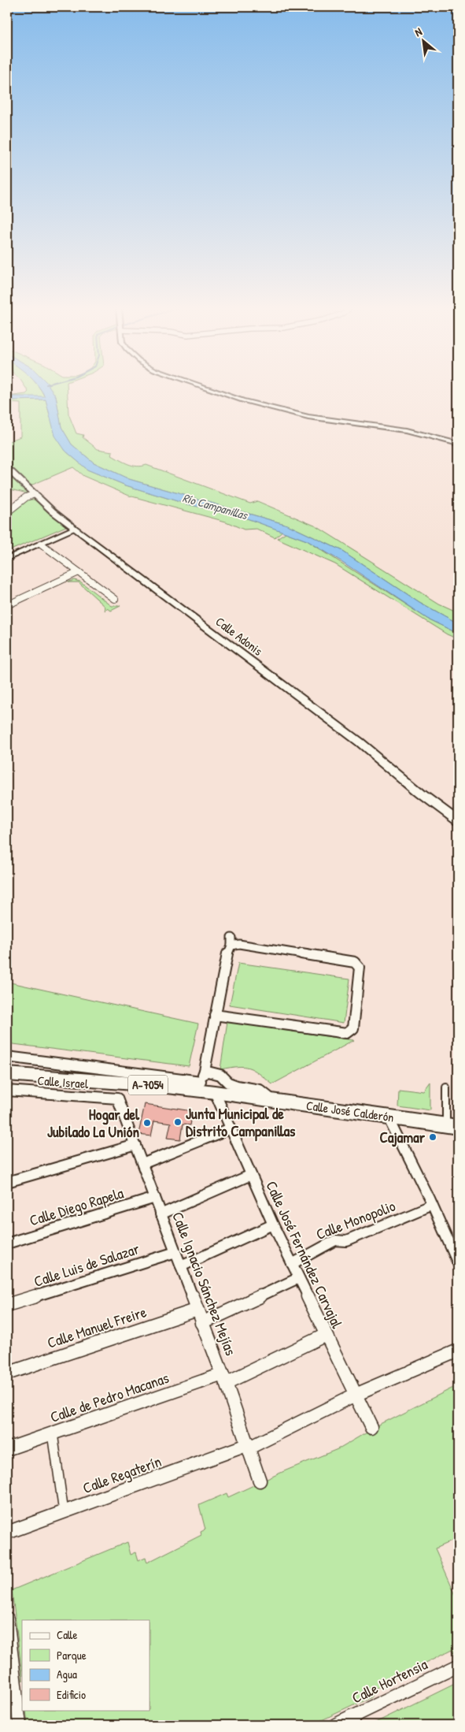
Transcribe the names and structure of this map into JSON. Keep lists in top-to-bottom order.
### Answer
{
  "streets": {
    "main road": ["Calle Adonis", "A-7054", "Calle José Calderón"],
    "street": [
      "Calle Israel",
      "Calle Diego Rapela",
      "Calle Monopolio",
      "Calle José Fernández Carvajal",
      "Calle Luis de Salazar",
      "Calle Ignacio Sánchez Mejías",
      "Calle Manuel Freire",
      "Calle de Pedro Macanas",
      "Calle Regaterín",
      "Calle Hortensia"
    ]
  },
  "crossings": [
    ["Calle Israel", "Calle Ignacio Sánchez Mejías"],
    ["Calle José Calderón", "Calle José Fernández Carvajal"],
    ["Calle Diego Rapela", "Calle Ignacio Sánchez Mejías"],
    ["Calle Monopolio", "Calle José Fernández Carvajal"],
    ["Calle José Fernández Carvajal", "Calle de Pedro Macanas"],
    ["Calle José Fernández Carvajal", "Calle Regaterín"],
    ["Calle Luis de Salazar", "Calle Ignacio Sánchez Mejías"],
    ["Calle Ignacio Sánchez Mejías", "Calle Manuel Freire"],
    ["Calle Ignacio Sánchez Mejías", "Calle de Pedro Macanas"],
    ["Calle Ignacio Sánchez Mejías", "Calle Regaterín"]
  ],
  "water": ["Río Campanillas"],
  "places": ["Junta Municipal de Distrito Campanillas", "Hogar del Jubilado La Unión", "Cajamar"],
  "legend": [
    "Calle",
    "Parque",
    "Agua",
    "Edificio"
  ],
  "north": "top left"
}
